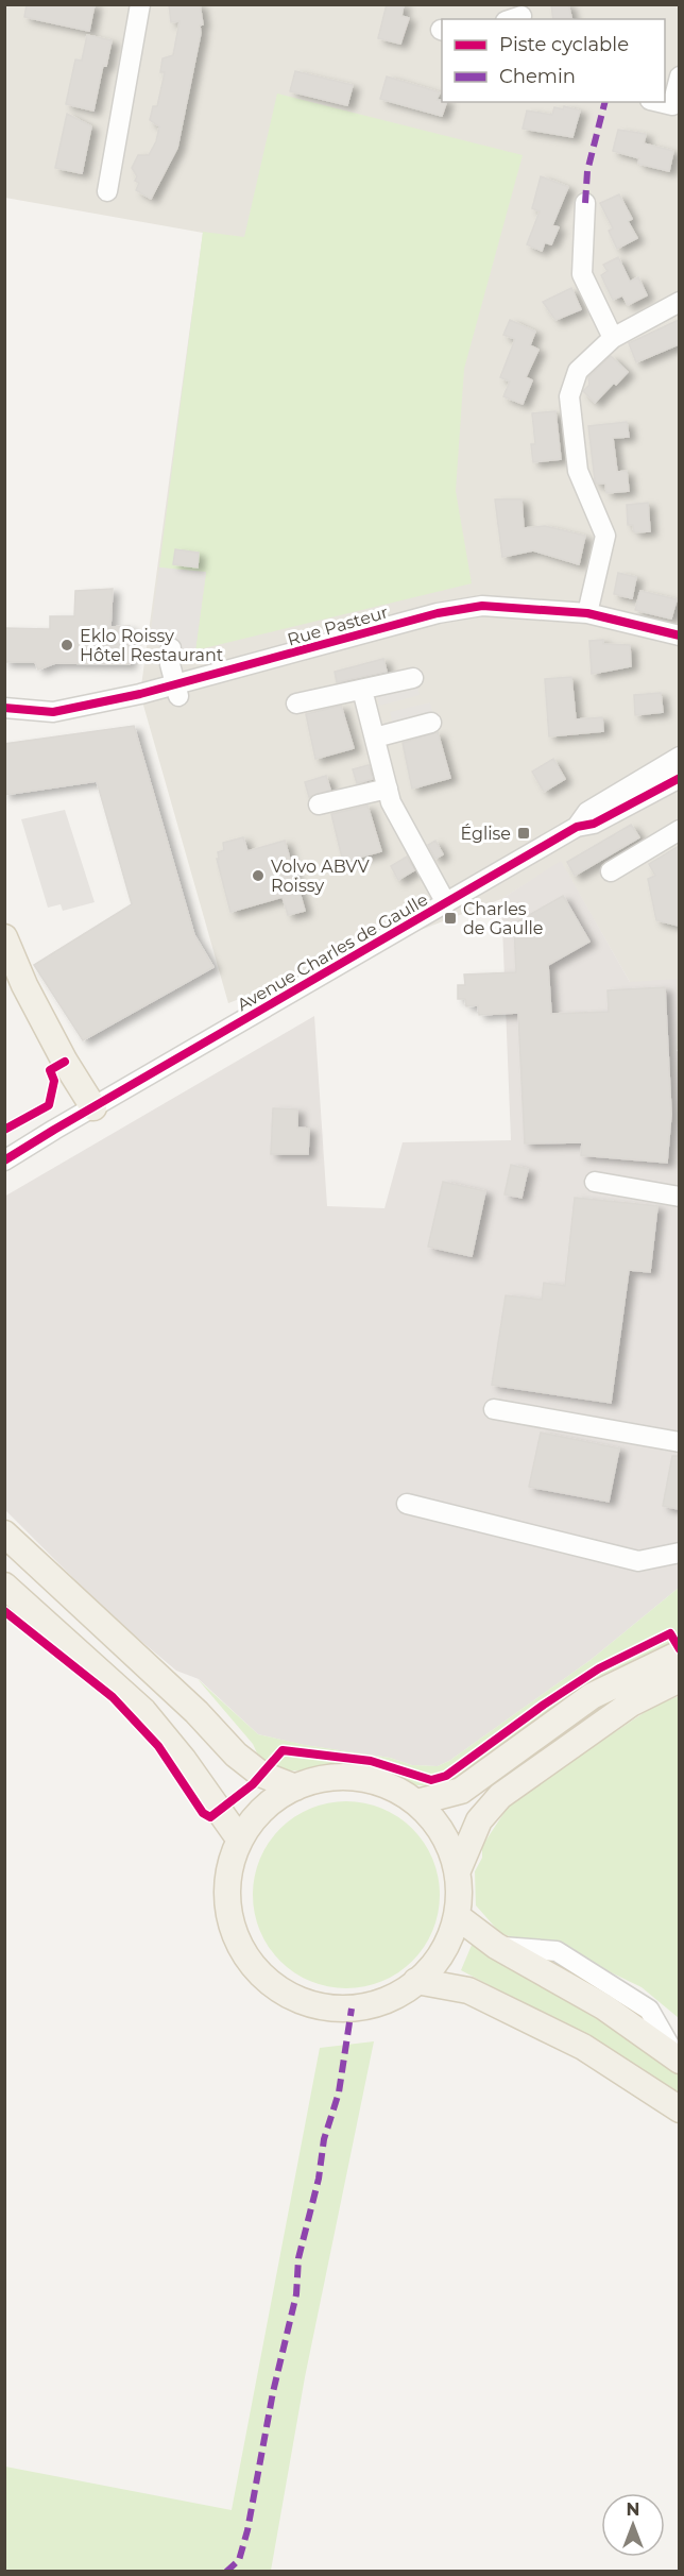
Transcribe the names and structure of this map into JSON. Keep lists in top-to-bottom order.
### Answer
{
  "streets": {
    "street": ["Rue Pasteur", "Avenue Charles de Gaulle"]
  },
  "places": {
    "other": ["Eklo Roissy Hôtel Restaurant", "Volvo ABVV Roissy"],
    "transit": ["Église", "Charles de Gaulle"]
  },
  "legend": ["Piste cyclable", "Chemin"],
  "north": "top"
}
